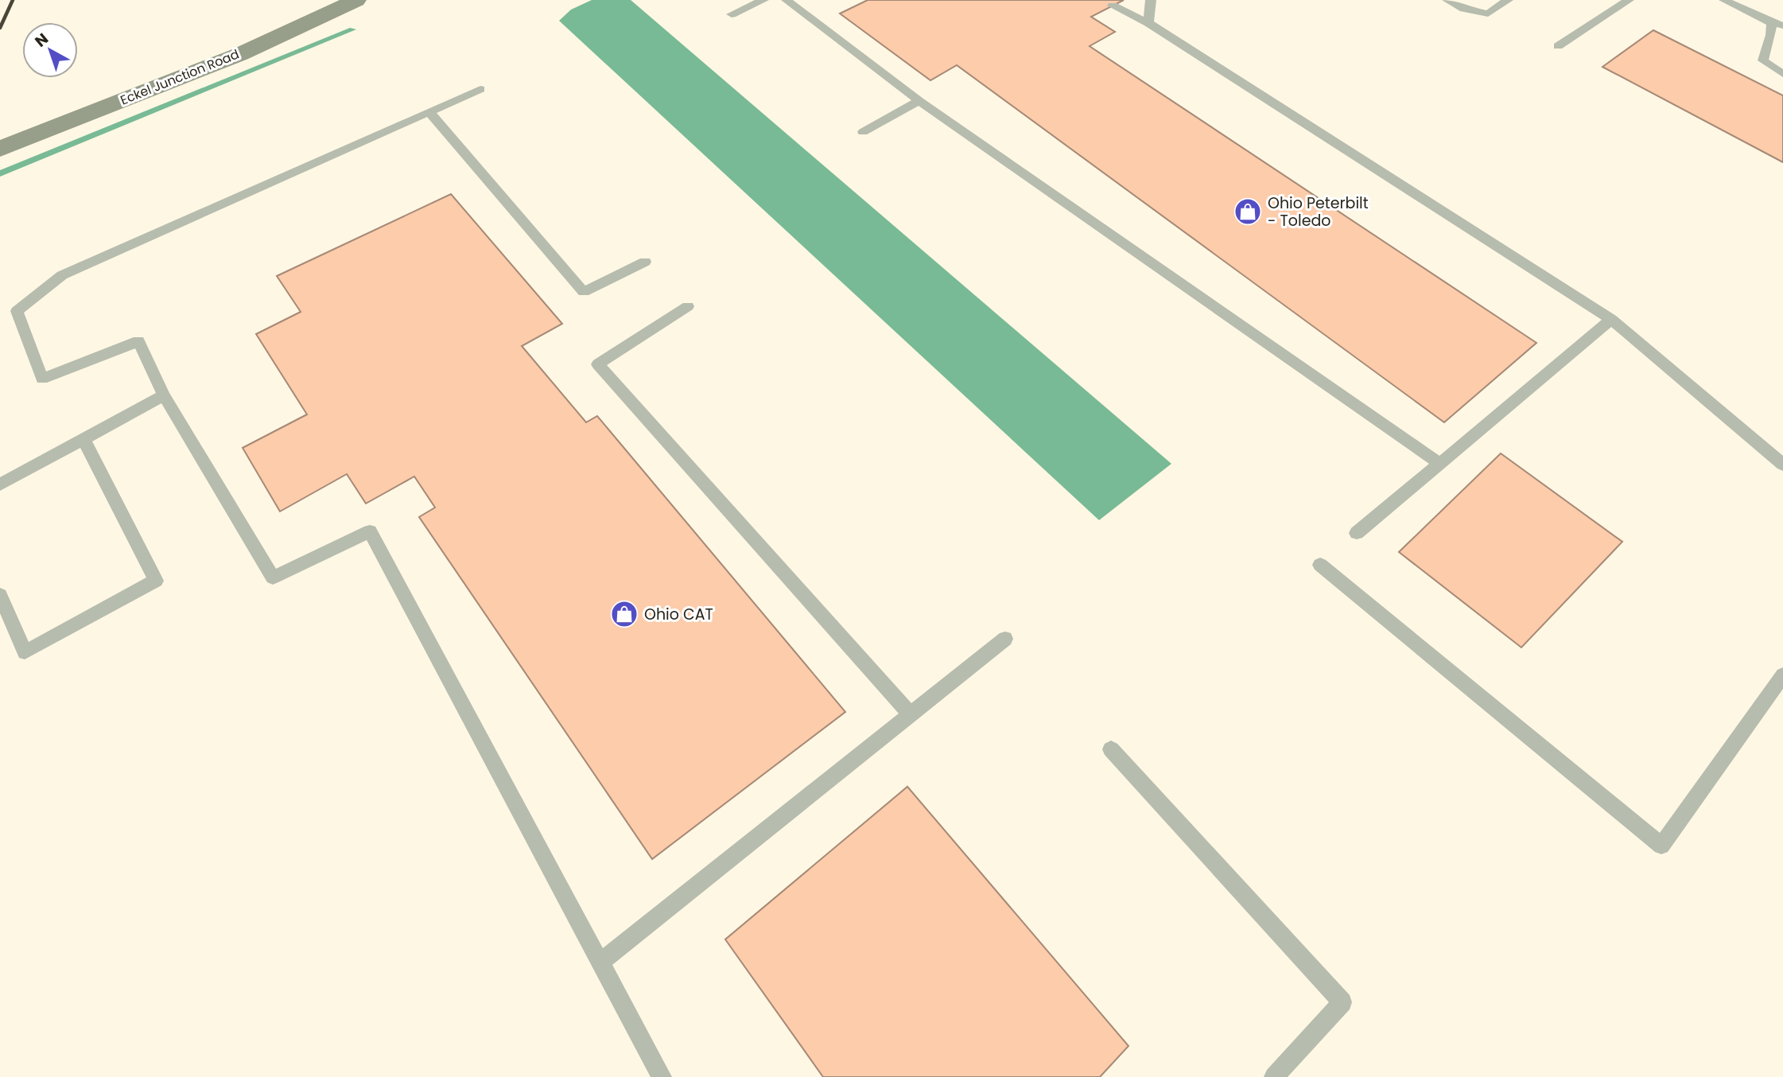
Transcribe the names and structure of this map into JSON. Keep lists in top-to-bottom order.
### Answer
{
  "streets": {
    "street": ["Eckel Junction Road"]
  },
  "places": {
    "shop": ["Ohio Peterbilt - Toledo", "Ohio CAT"]
  },
  "north": "top left"
}
